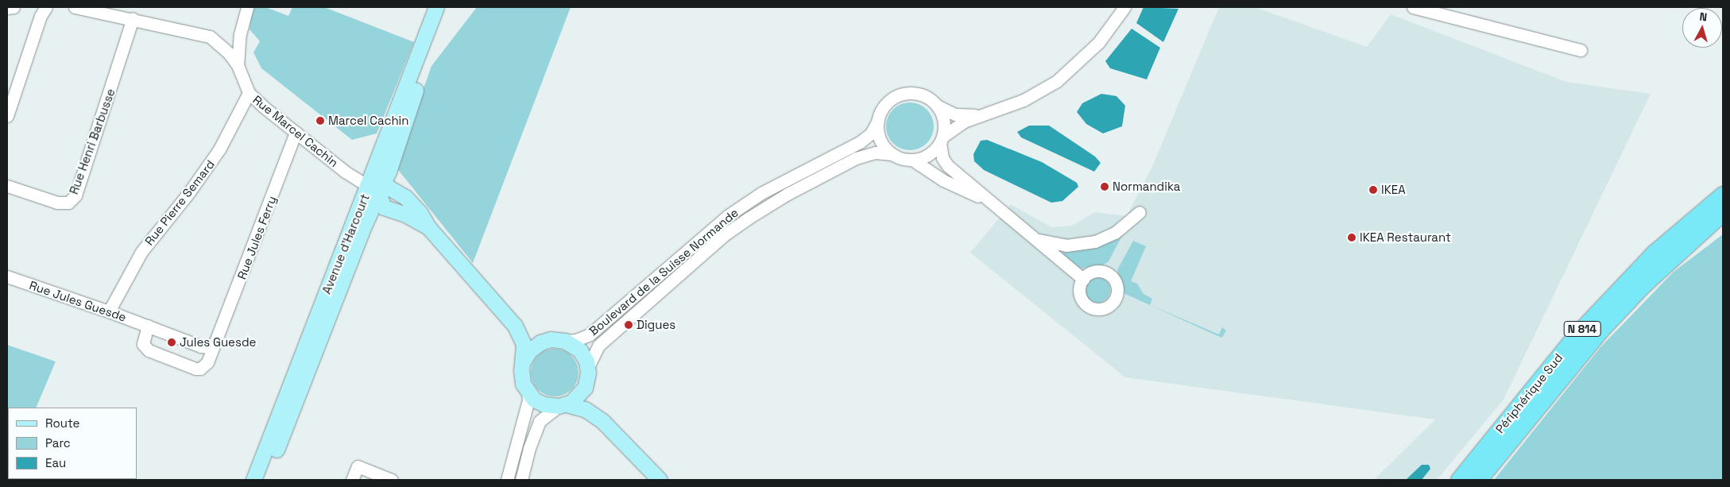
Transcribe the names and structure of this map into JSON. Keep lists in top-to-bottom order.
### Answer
{
  "streets": {
    "highway": ["N 814", "Périphérique Sud"],
    "main road": ["Avenue d'Harcourt"],
    "street": [
      "Rue Marcel Cachin",
      "Rue Henri Barbusse",
      "Rue Pierre Semard",
      "Rue Jules Ferry",
      "Boulevard de la Suisse Normande",
      "Rue Jules Guesde"
    ]
  },
  "crossings": [
    ["Rue Marcel Cachin", "Rue Henri Barbusse"],
    ["Rue Marcel Cachin", "Rue Pierre Semard"],
    ["Rue Marcel Cachin", "Rue Jules Ferry"],
    ["Rue Marcel Cachin", "Avenue d'Harcourt"],
    ["Rue Pierre Semard", "Rue Jules Guesde"],
    ["Rue Jules Ferry", "Rue Jules Guesde"]
  ],
  "places": [
    "Marcel Cachin",
    "Normandika",
    "IKEA",
    "IKEA Restaurant",
    "Digues",
    "Jules Guesde"
  ],
  "legend": ["Route", "Parc", "Eau"],
  "north": "top"
}
